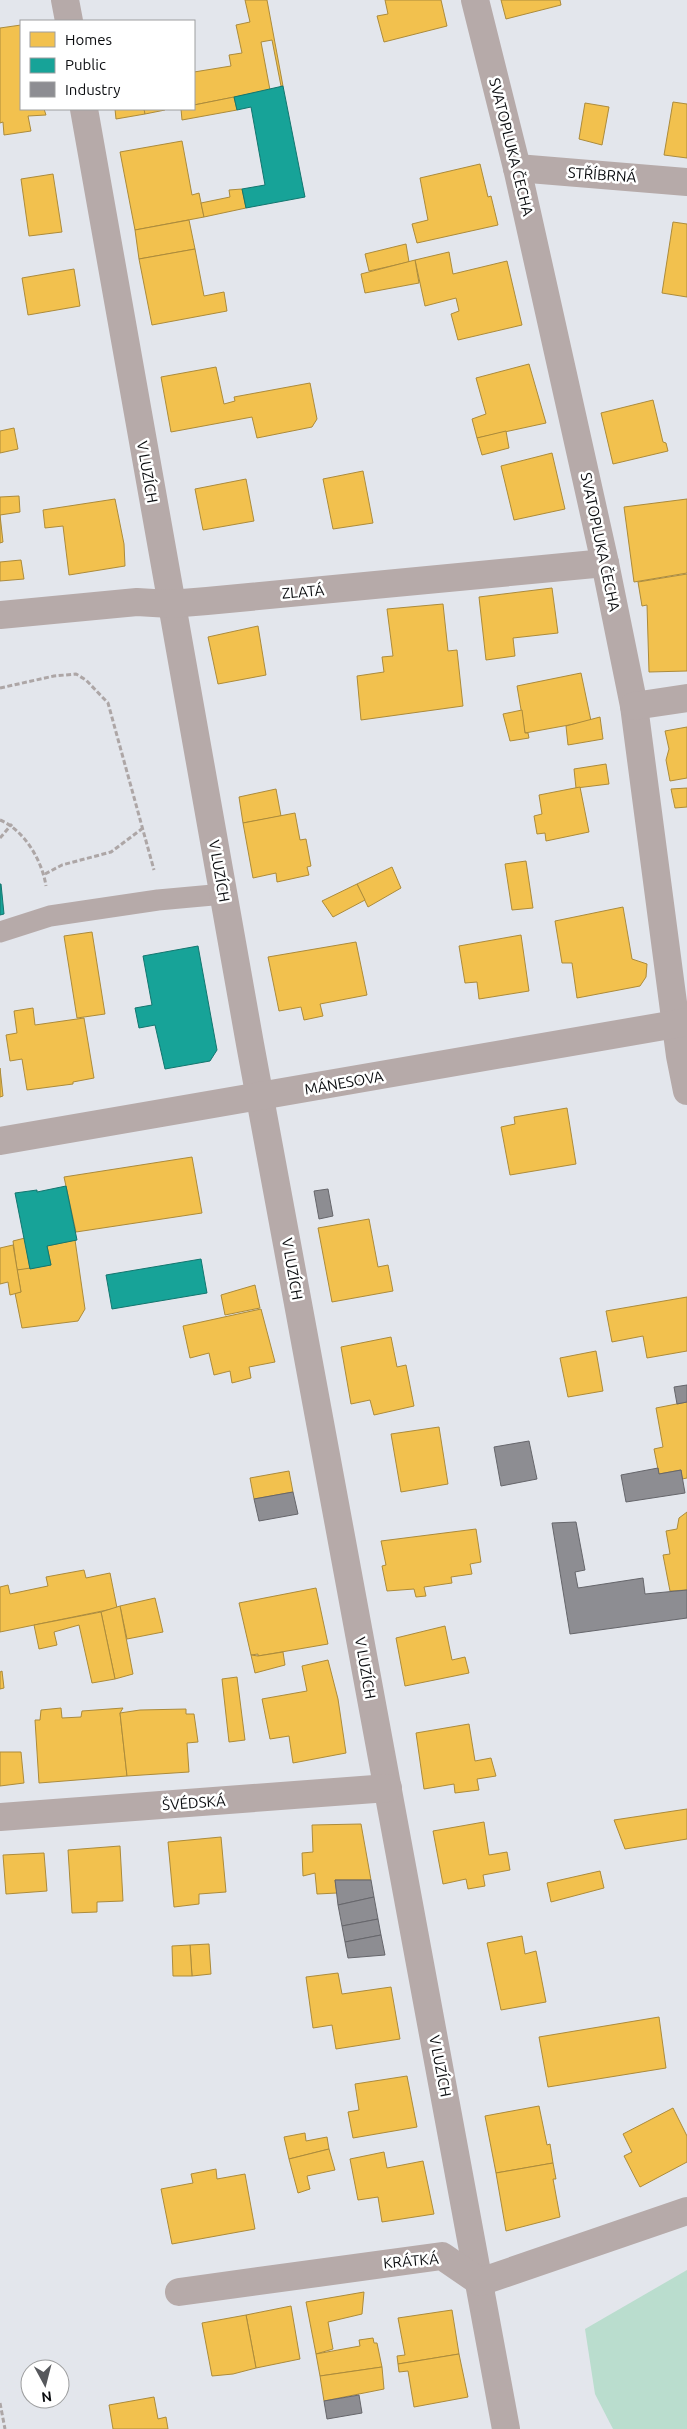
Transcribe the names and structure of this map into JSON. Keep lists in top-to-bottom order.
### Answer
{
  "streets": {
    "street": [
      "SVATOPLUKA ČECHA",
      "STŘÍBRNÁ",
      "V LUZÍCH",
      "ZLATÁ",
      "MÁNESOVA",
      "ŠVÉDSKÁ",
      "KRÁTKÁ"
    ]
  },
  "crossings": [
    ["SVATOPLUKA ČECHA", "STŘÍBRNÁ"],
    ["SVATOPLUKA ČECHA", "ZLATÁ"],
    ["SVATOPLUKA ČECHA", "MÁNESOVA"],
    ["V LUZÍCH", "ZLATÁ"],
    ["V LUZÍCH", "MÁNESOVA"],
    ["V LUZÍCH", "ŠVÉDSKÁ"],
    ["V LUZÍCH", "KRÁTKÁ"]
  ],
  "legend": ["Homes", "Public", "Industry"],
  "north": "bottom"
}
